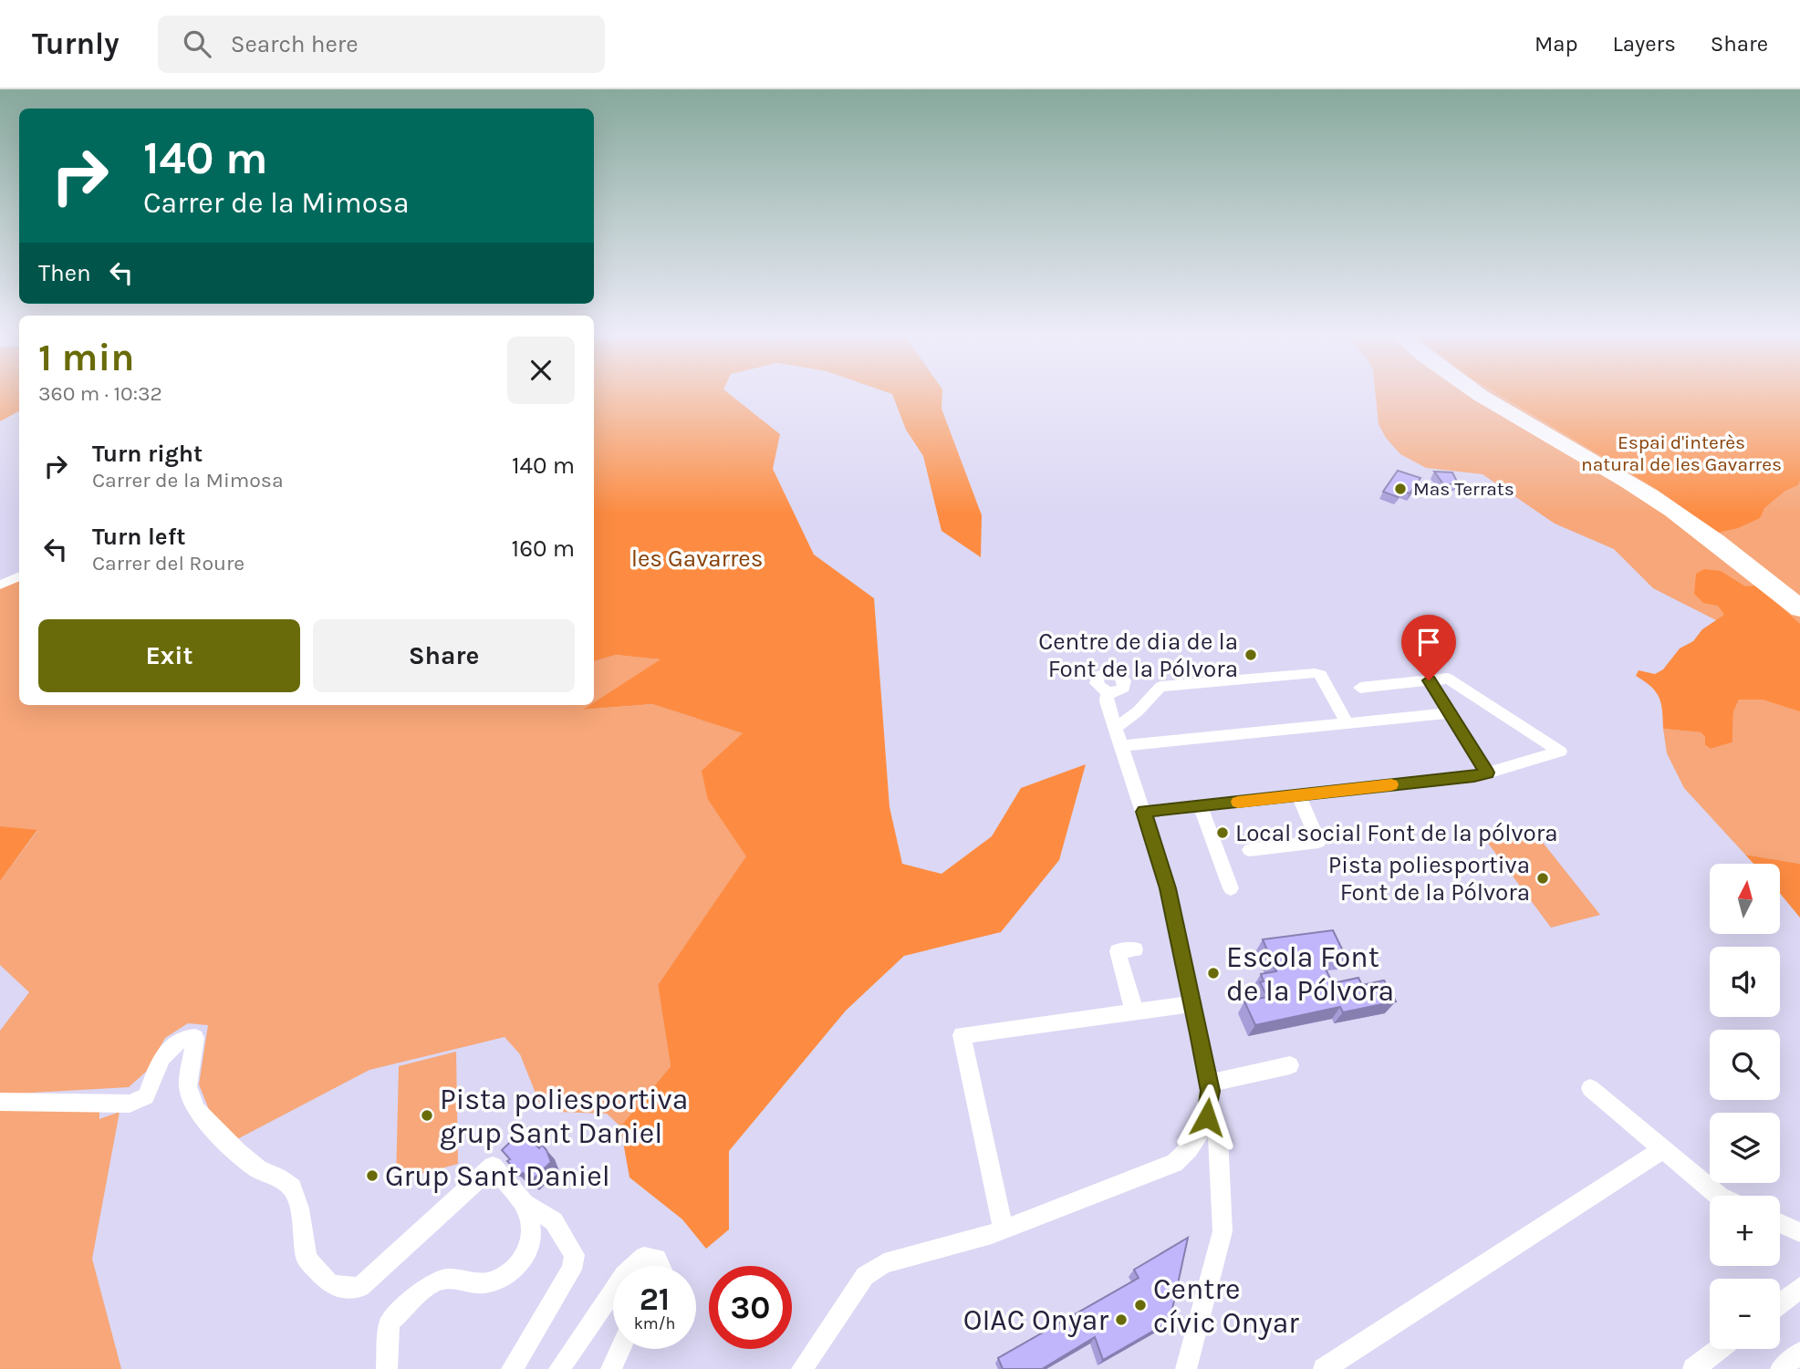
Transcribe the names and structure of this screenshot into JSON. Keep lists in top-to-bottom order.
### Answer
{
  "parks": ["Espai d'interès natural de les Gavarres", "les Gavarres"],
  "places": [
    "Mas Terrats",
    "Centre de dia de la Font de la Pólvora",
    "Local social Font de la pólvora",
    "Pista poliesportiva Font de la Pólvora",
    "Escola Font de la Pólvora",
    "Pista poliesportiva grup Sant Daniel",
    "Grup Sant Daniel",
    "Centre cívic Onyar",
    "OIAC Onyar"
  ],
  "north": "top",
  "page": {
    "header": "Turnly",
    "search": "Search here",
    "nav": ["Map", "Layers", "Share"],
    "turn": ["140 m", "Carrer de la Mimosa"],
    "then": "Then",
    "heading": ["1 min", "360 m · 10:32"],
    "list": [
      {
        "name": "Turn right",
        "note": "Carrer de la Mimosa",
        "value": "140 m"
      },
      {
        "name": "Turn left",
        "note": "Carrer del Roure",
        "value": "160 m"
      }
    ],
    "buttons": ["Exit", "Share"],
    "map_buttons": ["+", "−"],
    "speed": "21 km/h",
    "limit": "30"
  }
}
